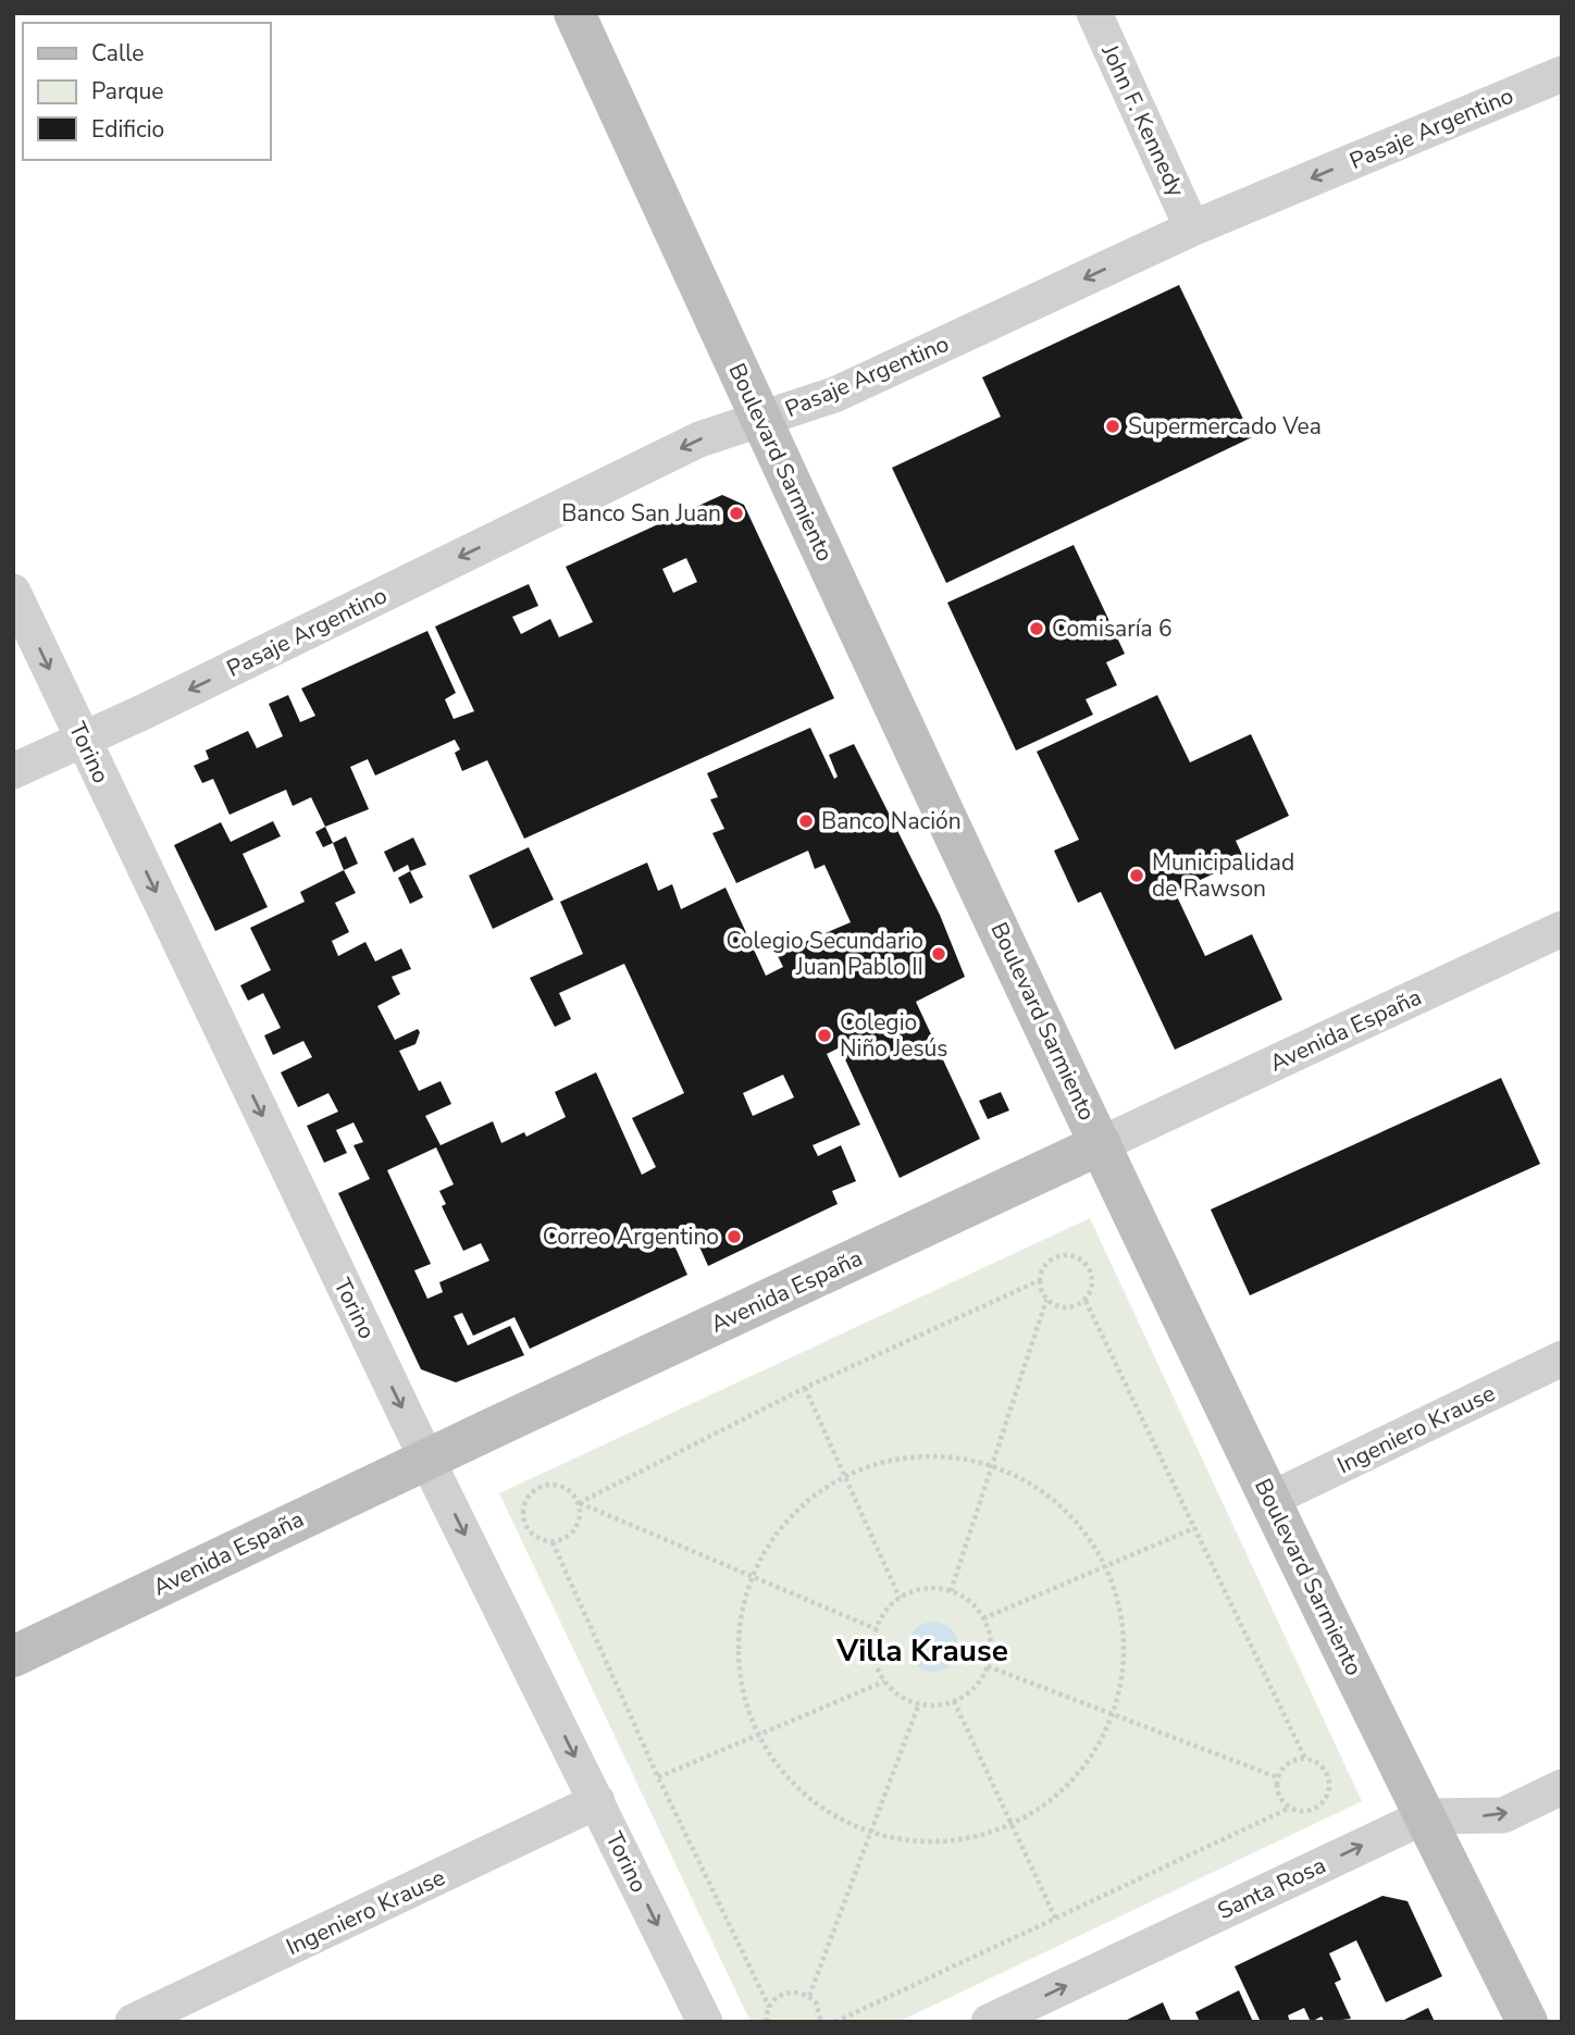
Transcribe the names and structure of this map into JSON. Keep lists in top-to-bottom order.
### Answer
{
  "streets": {
    "street": [
      "John F. Kennedy",
      "Pasaje Argentino",
      "Boulevard Sarmiento",
      "Torino",
      "Avenida España",
      "Ingeniero Krause",
      "Santa Rosa"
    ]
  },
  "crossings": [
    ["John F. Kennedy", "Pasaje Argentino"],
    ["Pasaje Argentino", "Boulevard Sarmiento"],
    ["Pasaje Argentino", "Torino"],
    ["Boulevard Sarmiento", "Avenida España"],
    ["Boulevard Sarmiento", "Ingeniero Krause"],
    ["Boulevard Sarmiento", "Santa Rosa"],
    ["Torino", "Avenida España"],
    ["Torino", "Ingeniero Krause"]
  ],
  "one_way": ["Pasaje Argentino", "Torino", "Santa Rosa"],
  "districts": ["Villa Krause"],
  "places": [
    "Supermercado Vea",
    "Banco San Juan",
    "Comisaría 6",
    "Banco Nación",
    "Municipalidad de Rawson",
    "Colegio Secundario Juan Pablo II",
    "Colegio Niño Jesús",
    "Correo Argentino"
  ],
  "legend": ["Calle", "Parque", "Edificio"]
}
